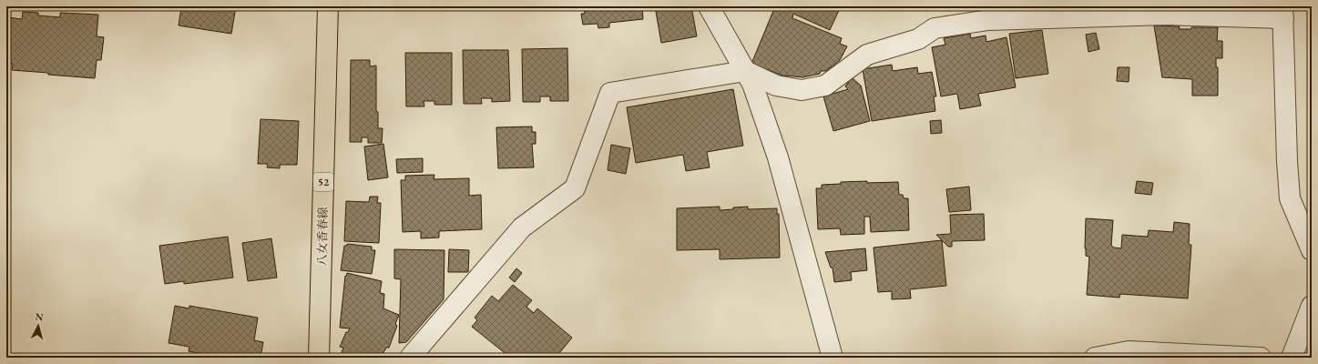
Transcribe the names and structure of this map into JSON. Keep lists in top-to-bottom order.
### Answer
{
  "streets": {
    "main road": ["52", "八女香春線"]
  },
  "north": "top"
}
